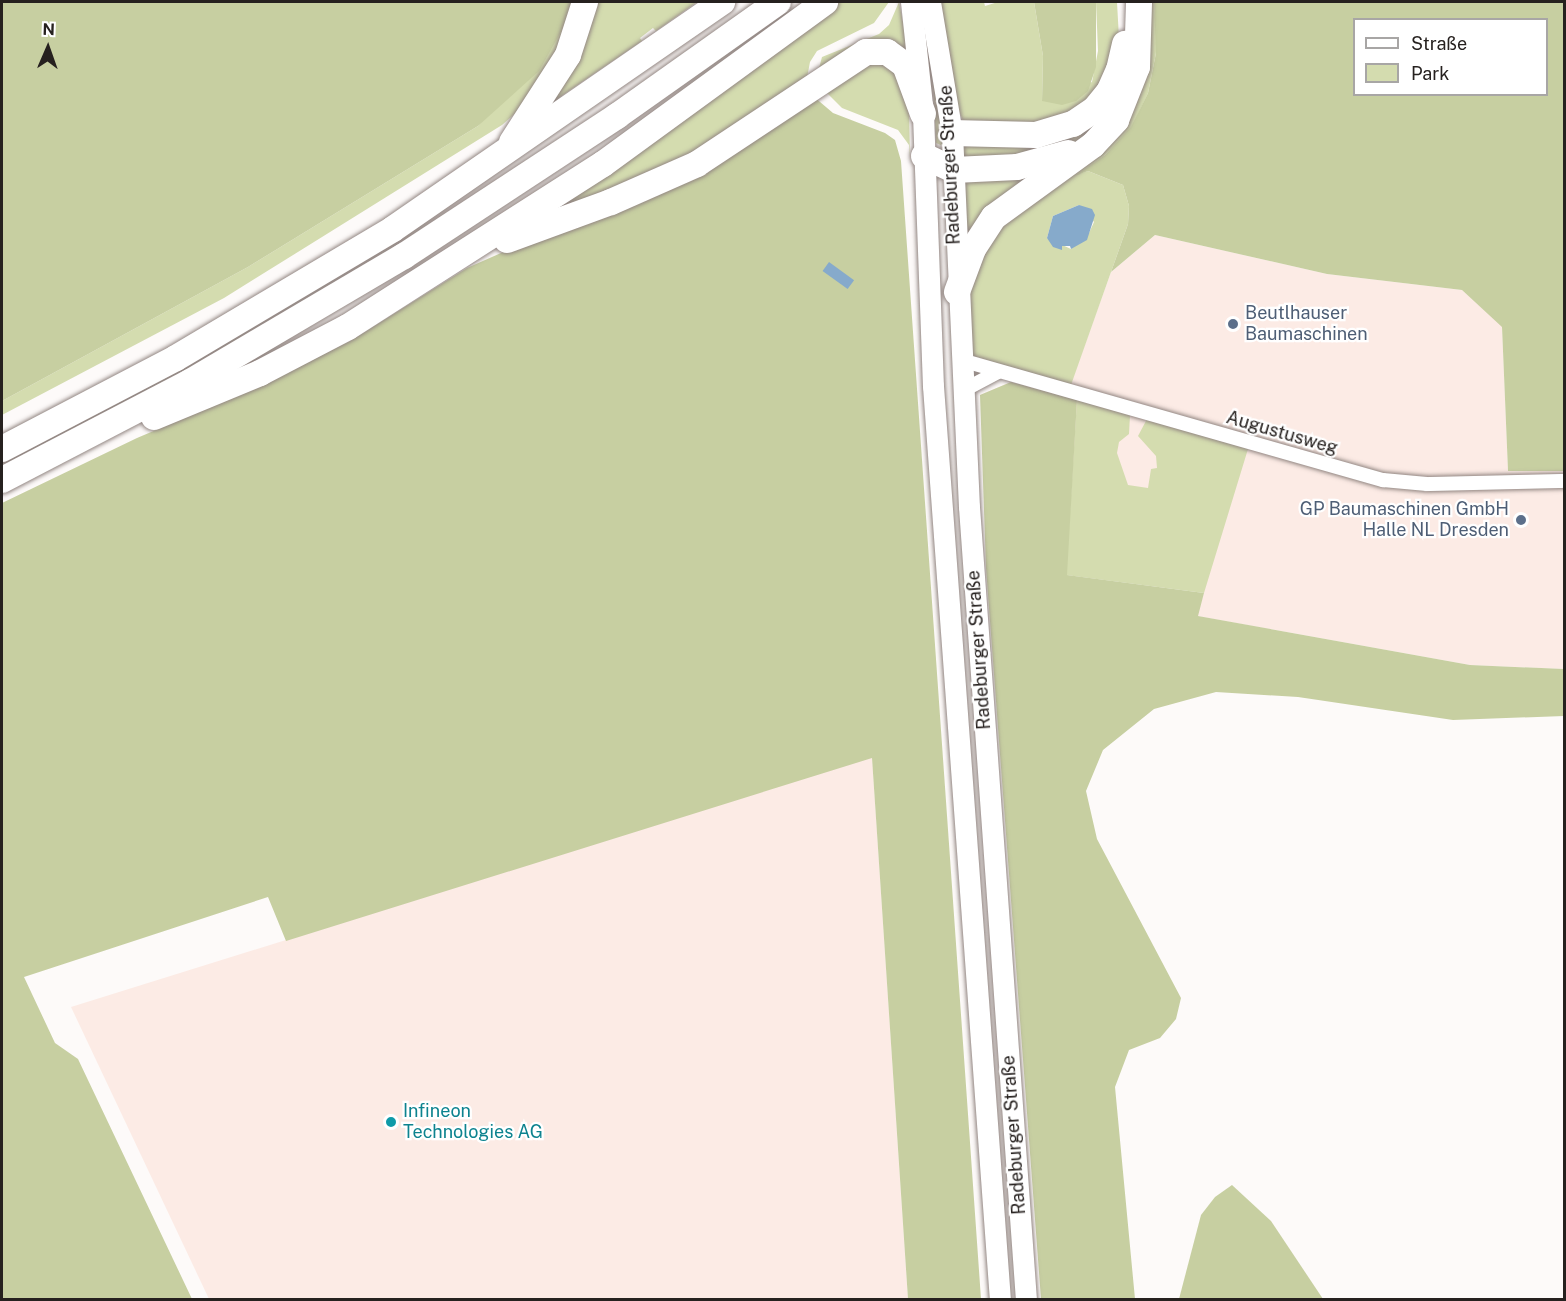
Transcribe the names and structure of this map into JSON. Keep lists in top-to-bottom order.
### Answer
{
  "streets": {
    "main road": ["Radeburger Straße"],
    "street": ["Augustusweg"]
  },
  "crossings": [
    ["Radeburger Straße", "Augustusweg"]
  ],
  "places": ["Beutlhauser Baumaschinen", "GP Baumaschinen GmbH Halle NL Dresden", "Infineon Technologies AG"],
  "legend": ["Straße", "Park"],
  "north": "top"
}
